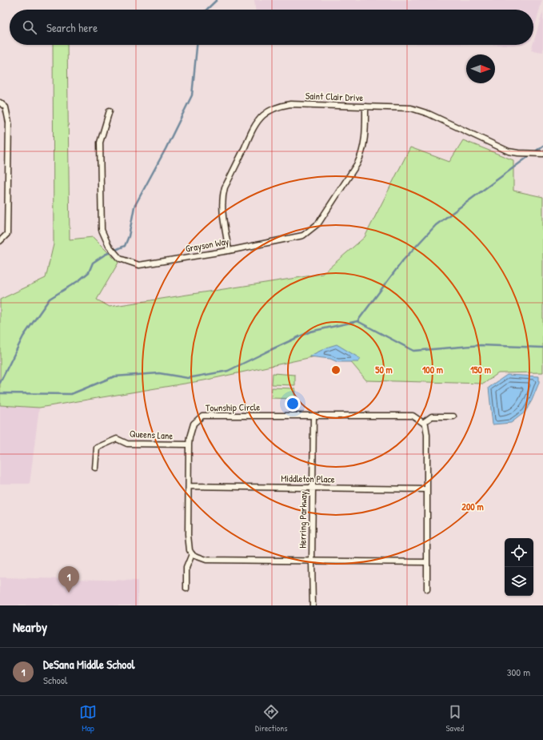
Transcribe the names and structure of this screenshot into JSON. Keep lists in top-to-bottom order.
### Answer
{
  "streets": {
    "street": [
      "Saint Clair Drive",
      "Grayson Way",
      "Township Circle",
      "Queens Lane",
      "Middleton Place",
      "Herring Parkway"
    ]
  },
  "crossings": [
    ["Saint Clair Drive", "Grayson Way"],
    ["Township Circle", "Queens Lane"],
    ["Township Circle", "Middleton Place"],
    ["Township Circle", "Herring Parkway"],
    ["Middleton Place", "Herring Parkway"]
  ],
  "north": "right",
  "page": {
    "search": "Search here",
    "pins": "1",
    "heading": "Nearby",
    "list": [
      {
        "mark": "1",
        "name": "DeSana Middle School",
        "note": "School",
        "value": "300 m"
      }
    ],
    "nav": ["Map", "Directions", "Saved"]
  },
  "rings": [
    "50 m",
    "100 m",
    "150 m",
    "200 m"
  ]
}
